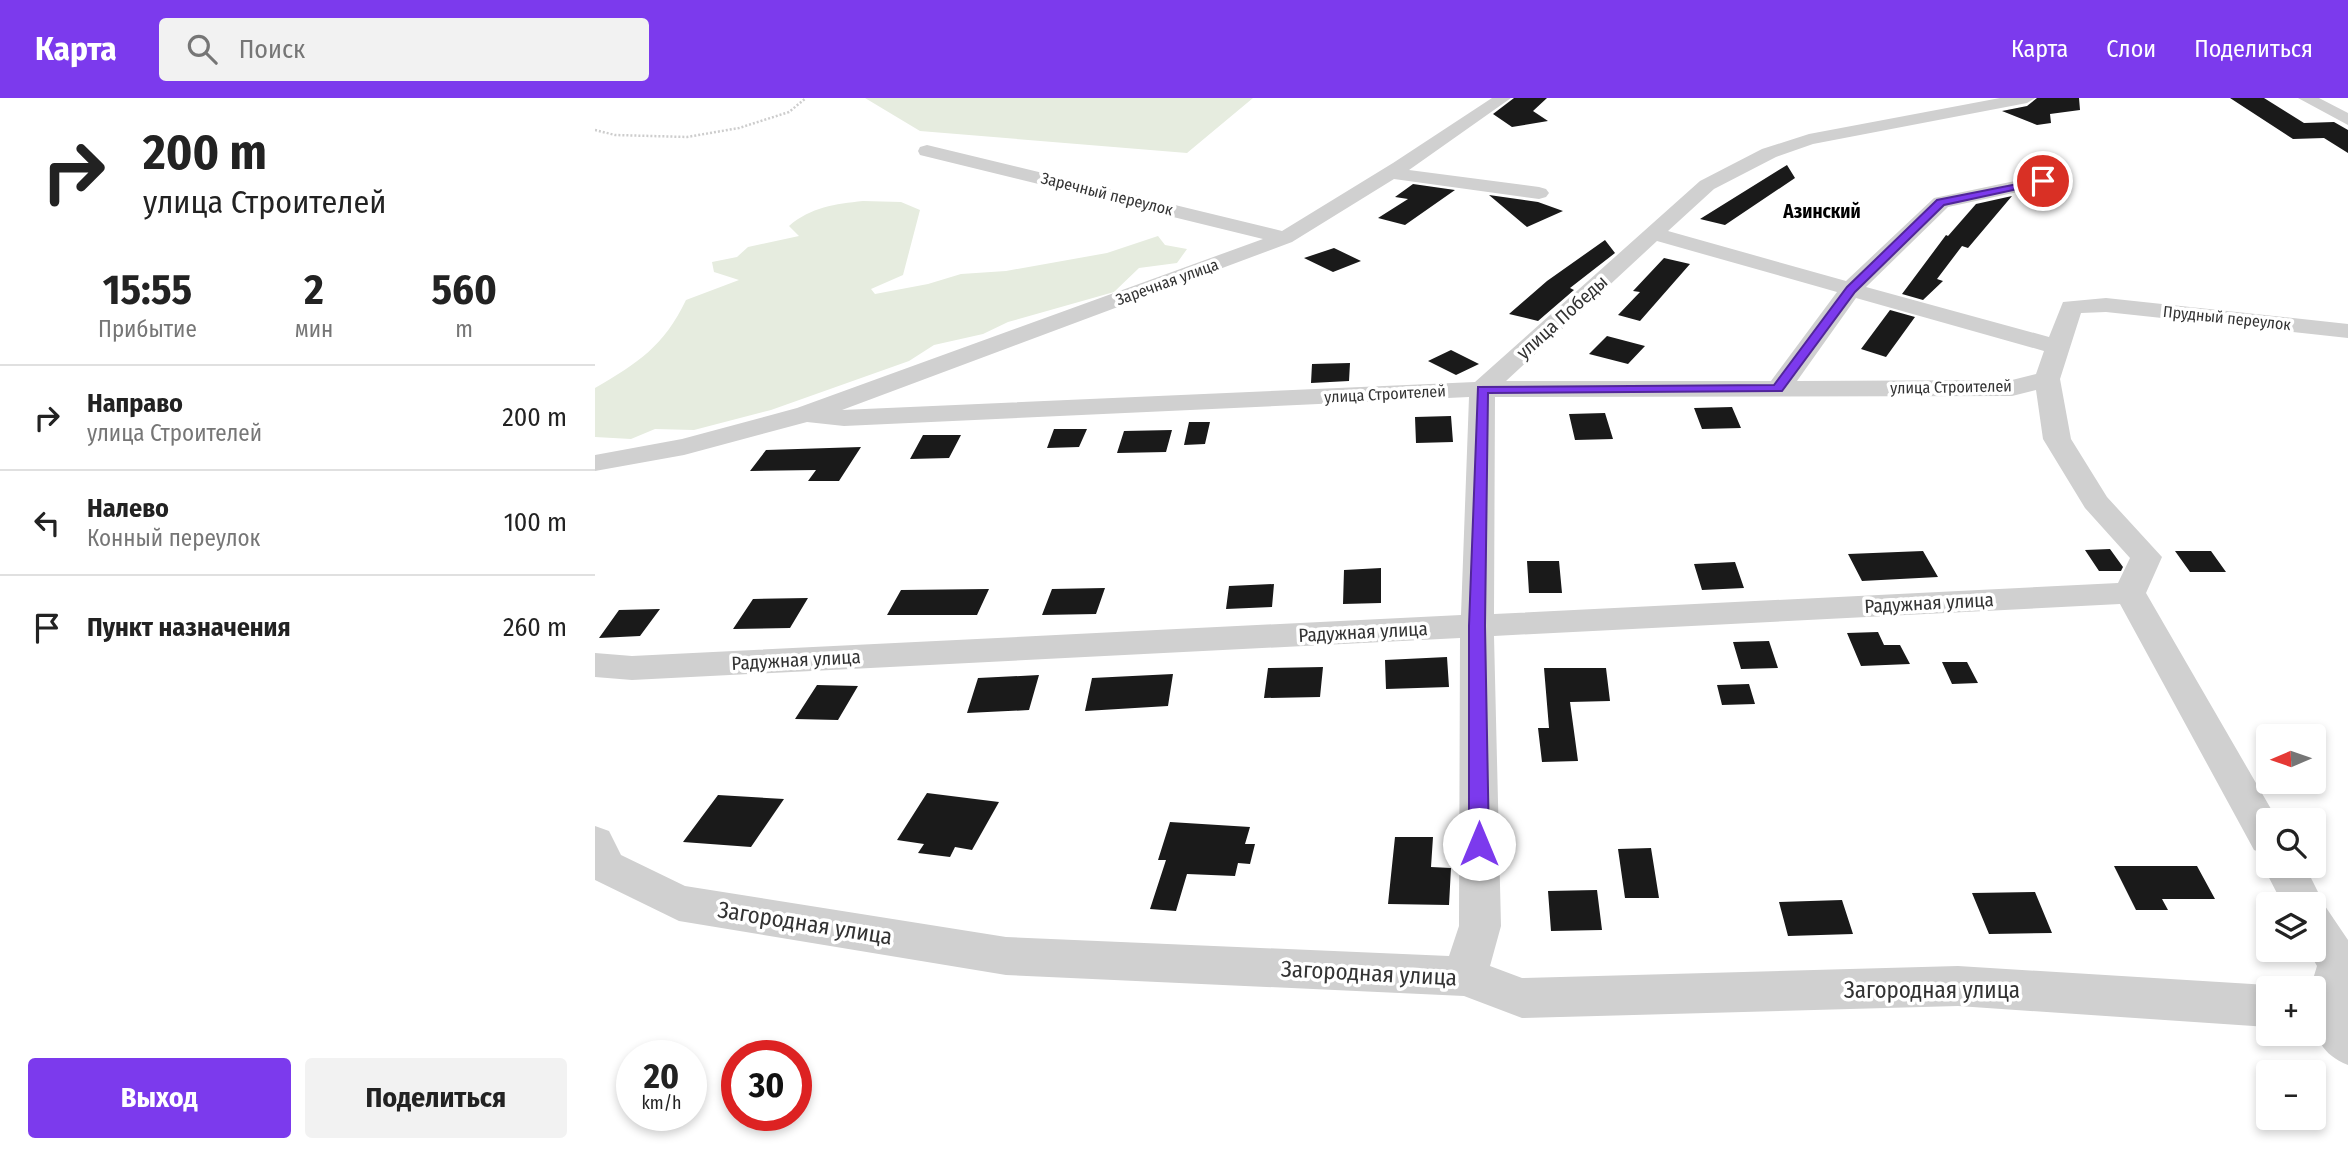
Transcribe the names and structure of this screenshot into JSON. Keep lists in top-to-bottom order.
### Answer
{
  "streets": {
    "street": [
      "Заречный переулок",
      "Заречная улица",
      "улица Победы",
      "Прудный переулок",
      "улица Строителей",
      "Радужная улица",
      "Загородная улица"
    ]
  },
  "crossings": [
    ["Заречный переулок", "Заречная улица"],
    ["Заречная улица", "улица Строителей"],
    ["улица Победы", "улица Строителей"]
  ],
  "districts": ["Азинский"],
  "north": "left",
  "page": {
    "header": "Карта",
    "search": "Поиск",
    "nav": ["Карта", "Слои", "Поделиться"],
    "turn": ["200 m", "улица Строителей"],
    "eta": [
      "15:55",
      "Прибытие",
      "2",
      "мин",
      "560",
      "m"
    ],
    "list": [
      {
        "name": "Направо",
        "note": "улица Строителей",
        "value": "200 m"
      },
      {
        "name": "Налево",
        "note": "Конный переулок",
        "value": "100 m"
      },
      {
        "name": "Пункт назначения",
        "value": "260 m"
      }
    ],
    "map_buttons": ["+", "−"],
    "speed": "20 km/h",
    "limit": "30",
    "buttons": ["Выход", "Поделиться"]
  }
}
